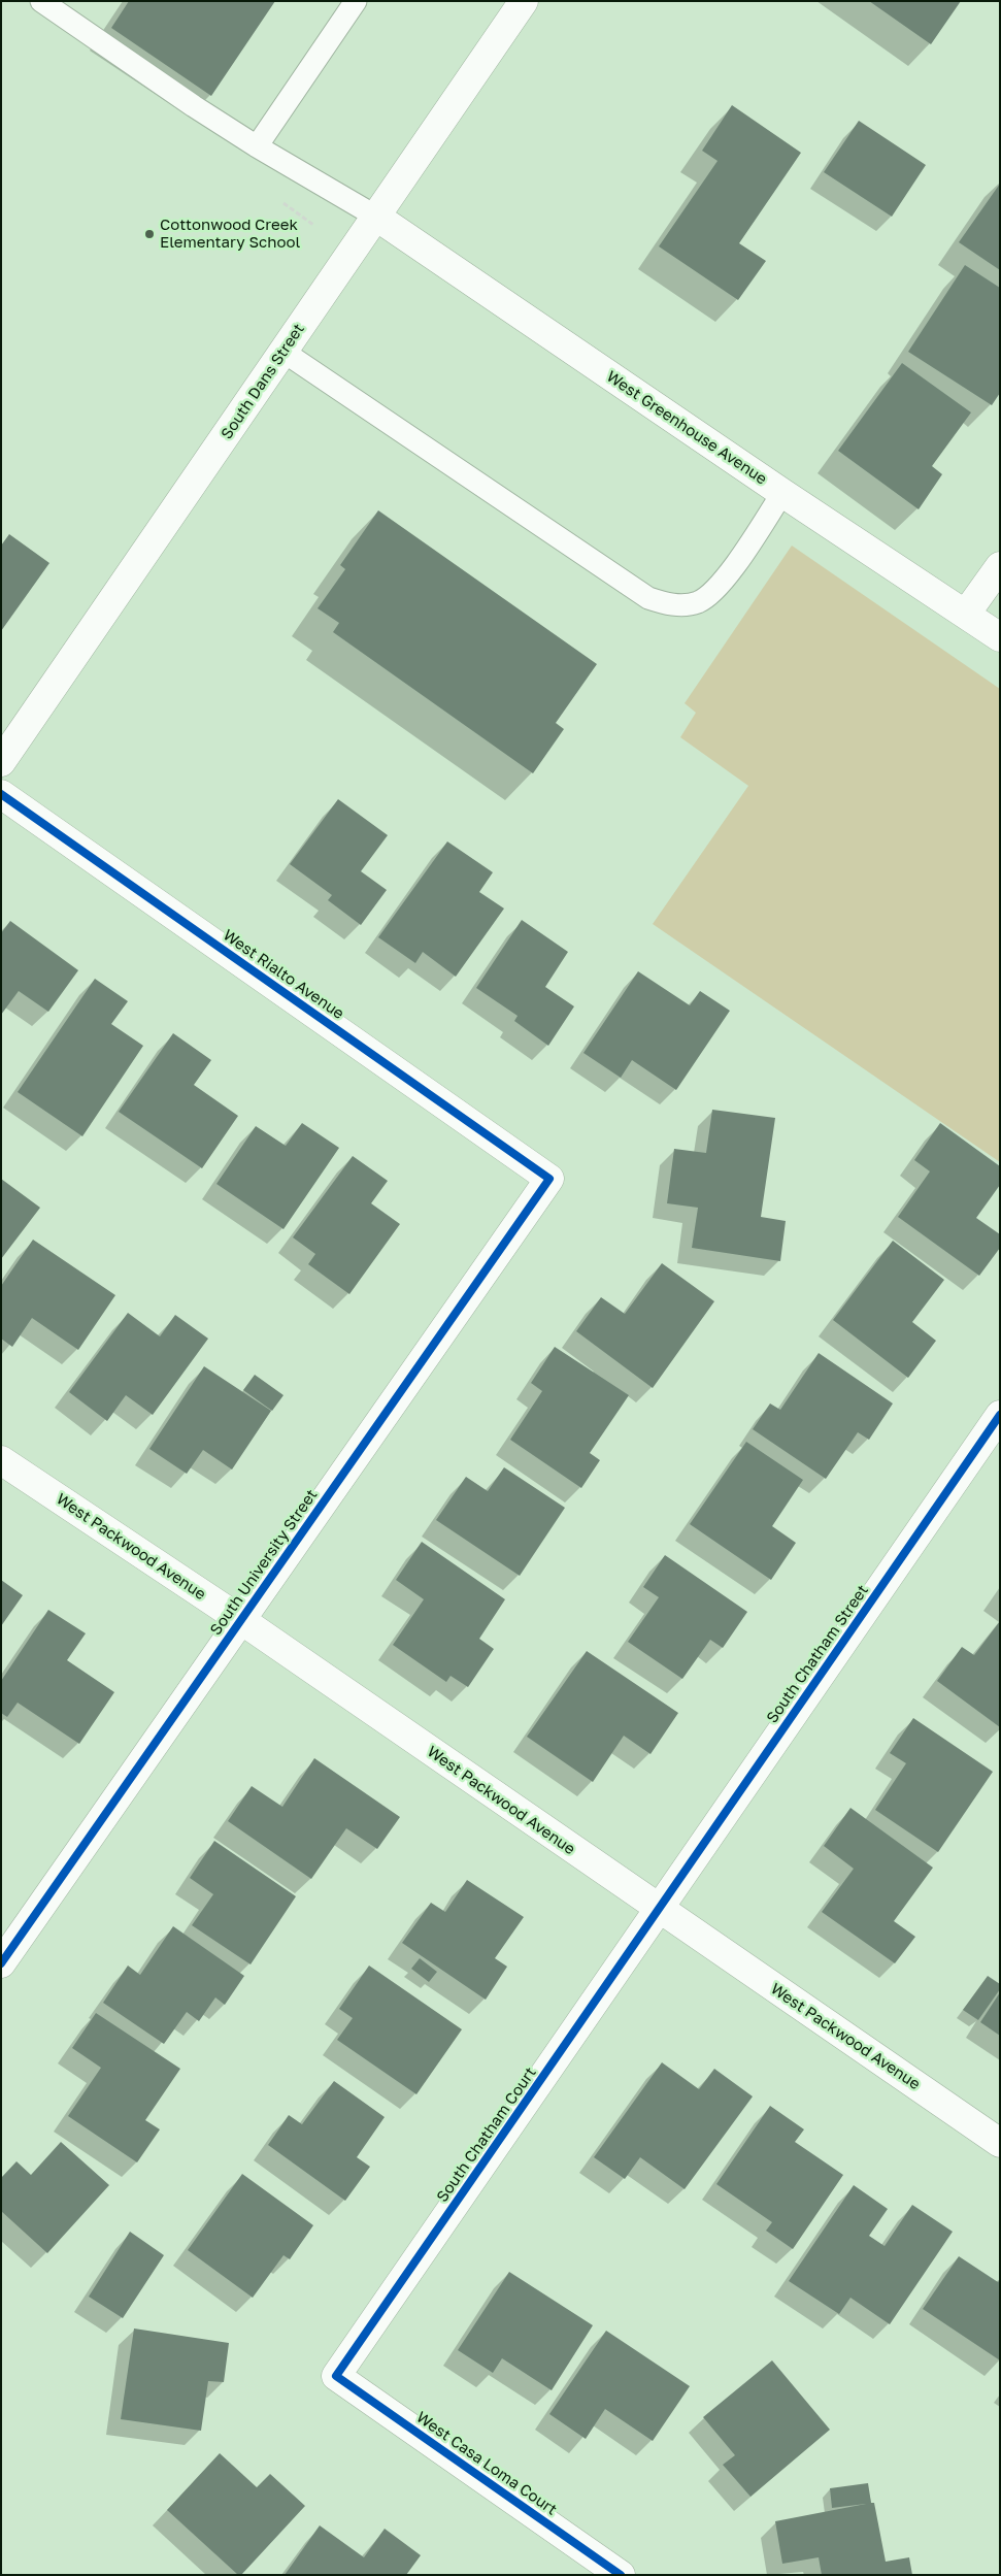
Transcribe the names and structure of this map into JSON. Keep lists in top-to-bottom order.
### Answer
{
  "streets": {
    "street": [
      "South Dans Street",
      "West Greenhouse Avenue",
      "West Rialto Avenue",
      "West Packwood Avenue",
      "South University Street",
      "South Chatham Street",
      "South Chatham Court",
      "West Casa Loma Court"
    ]
  },
  "crossings": [
    ["South Dans Street", "West Greenhouse Avenue"],
    ["West Rialto Avenue", "South University Street"],
    ["West Packwood Avenue", "South University Street"],
    ["West Packwood Avenue", "South Chatham Street"],
    ["West Packwood Avenue", "South Chatham Court"],
    ["South Chatham Street", "South Chatham Court"],
    ["South Chatham Court", "West Casa Loma Court"]
  ],
  "places": ["Cottonwood Creek Elementary School"]
}
